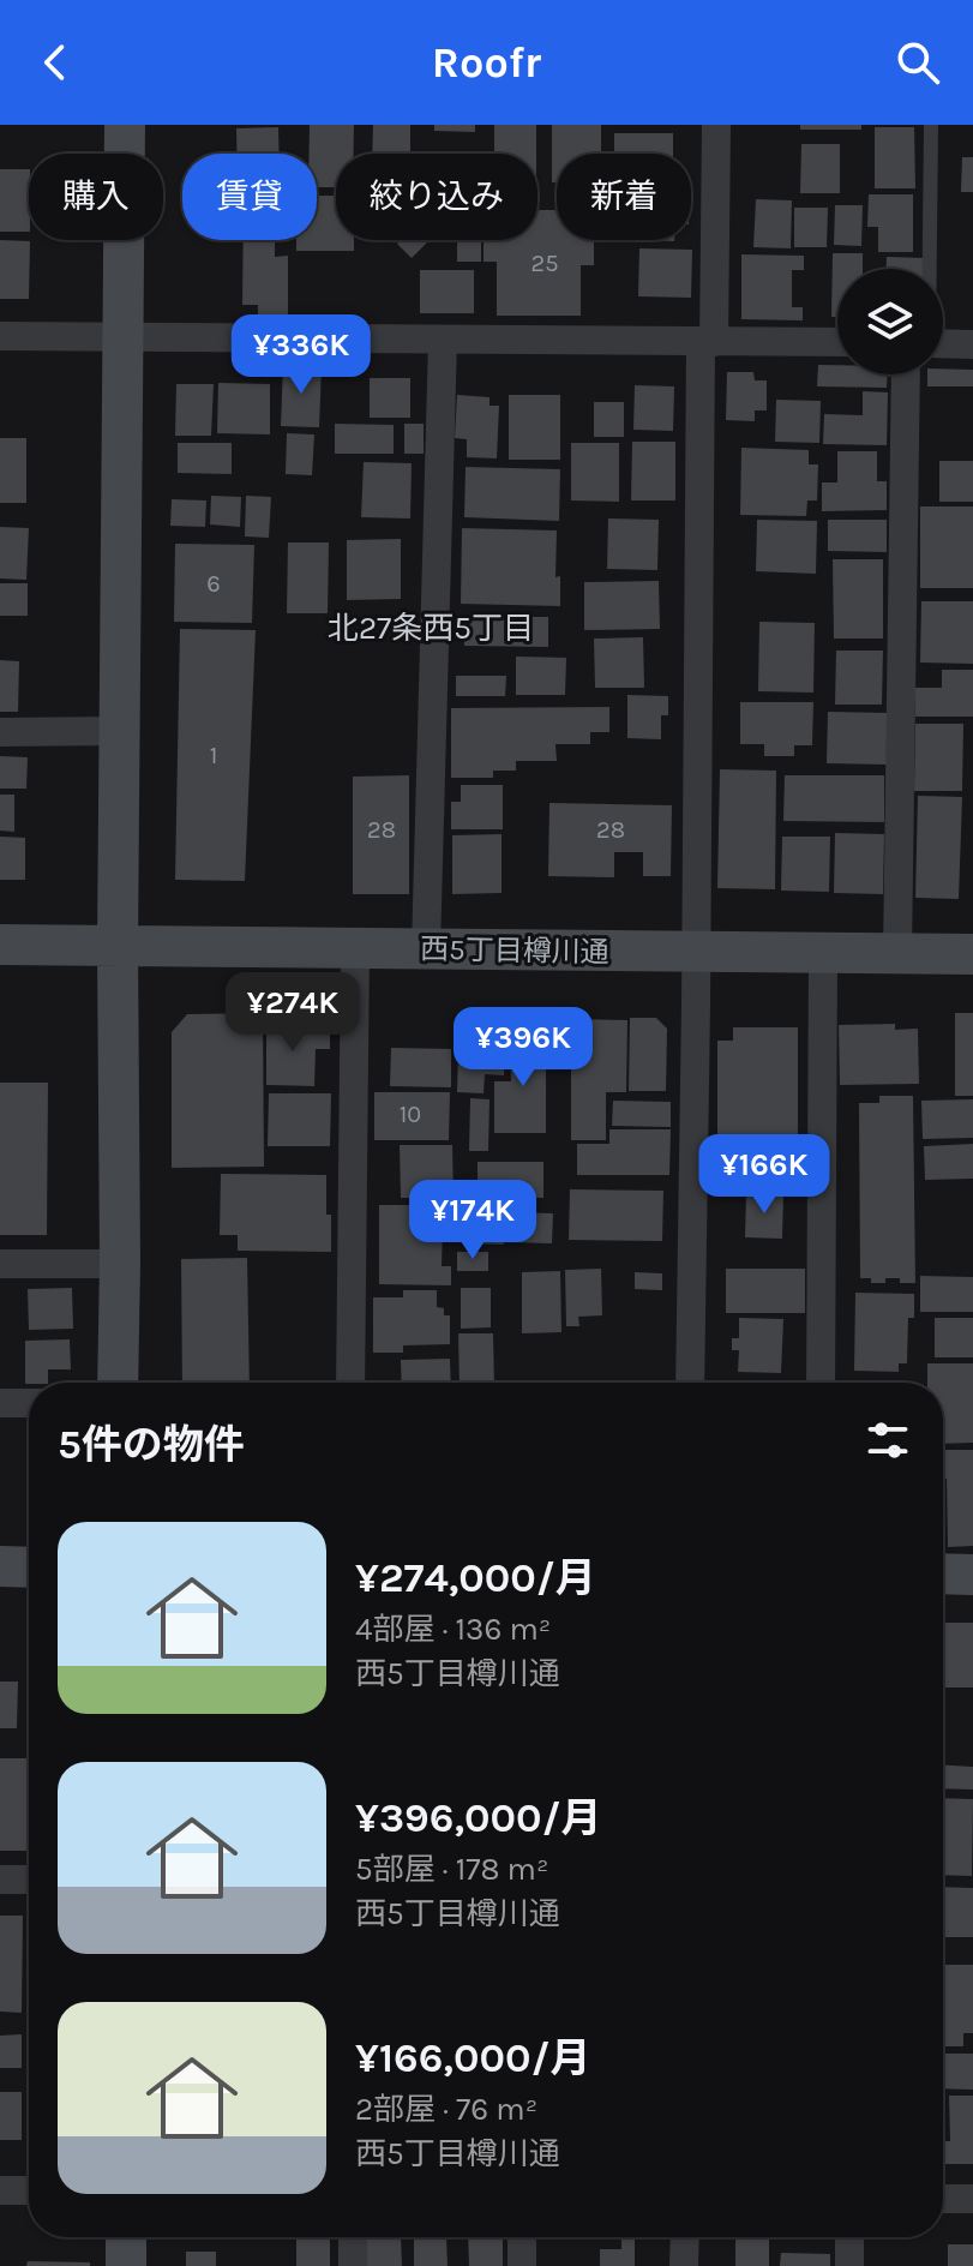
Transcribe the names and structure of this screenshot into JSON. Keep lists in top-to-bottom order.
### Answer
{
  "streets": {
    "street": ["西5丁目樽川通"]
  },
  "districts": ["北27条西5丁目"],
  "house_numbers": [
    "25",
    "6",
    "1",
    "28",
    "28",
    "10"
  ],
  "page": {
    "header": "Roofr",
    "chip": [
      "購入",
      "賃貸",
      "絞り込み",
      "新着"
    ],
    "price": [
      "¥336K",
      "¥274K",
      "¥396K",
      "¥166K",
      "¥174K"
    ],
    "heading": "5件の物件",
    "list": [
      {
        "name": "¥274,000/月",
        "note": "4部屋 · 136 m² · 西5丁目樽川通"
      },
      {
        "name": "¥396,000/月",
        "note": "5部屋 · 178 m² · 西5丁目樽川通"
      },
      {
        "name": "¥166,000/月",
        "note": "2部屋 · 76 m² · 西5丁目樽川通"
      }
    ]
  }
}
